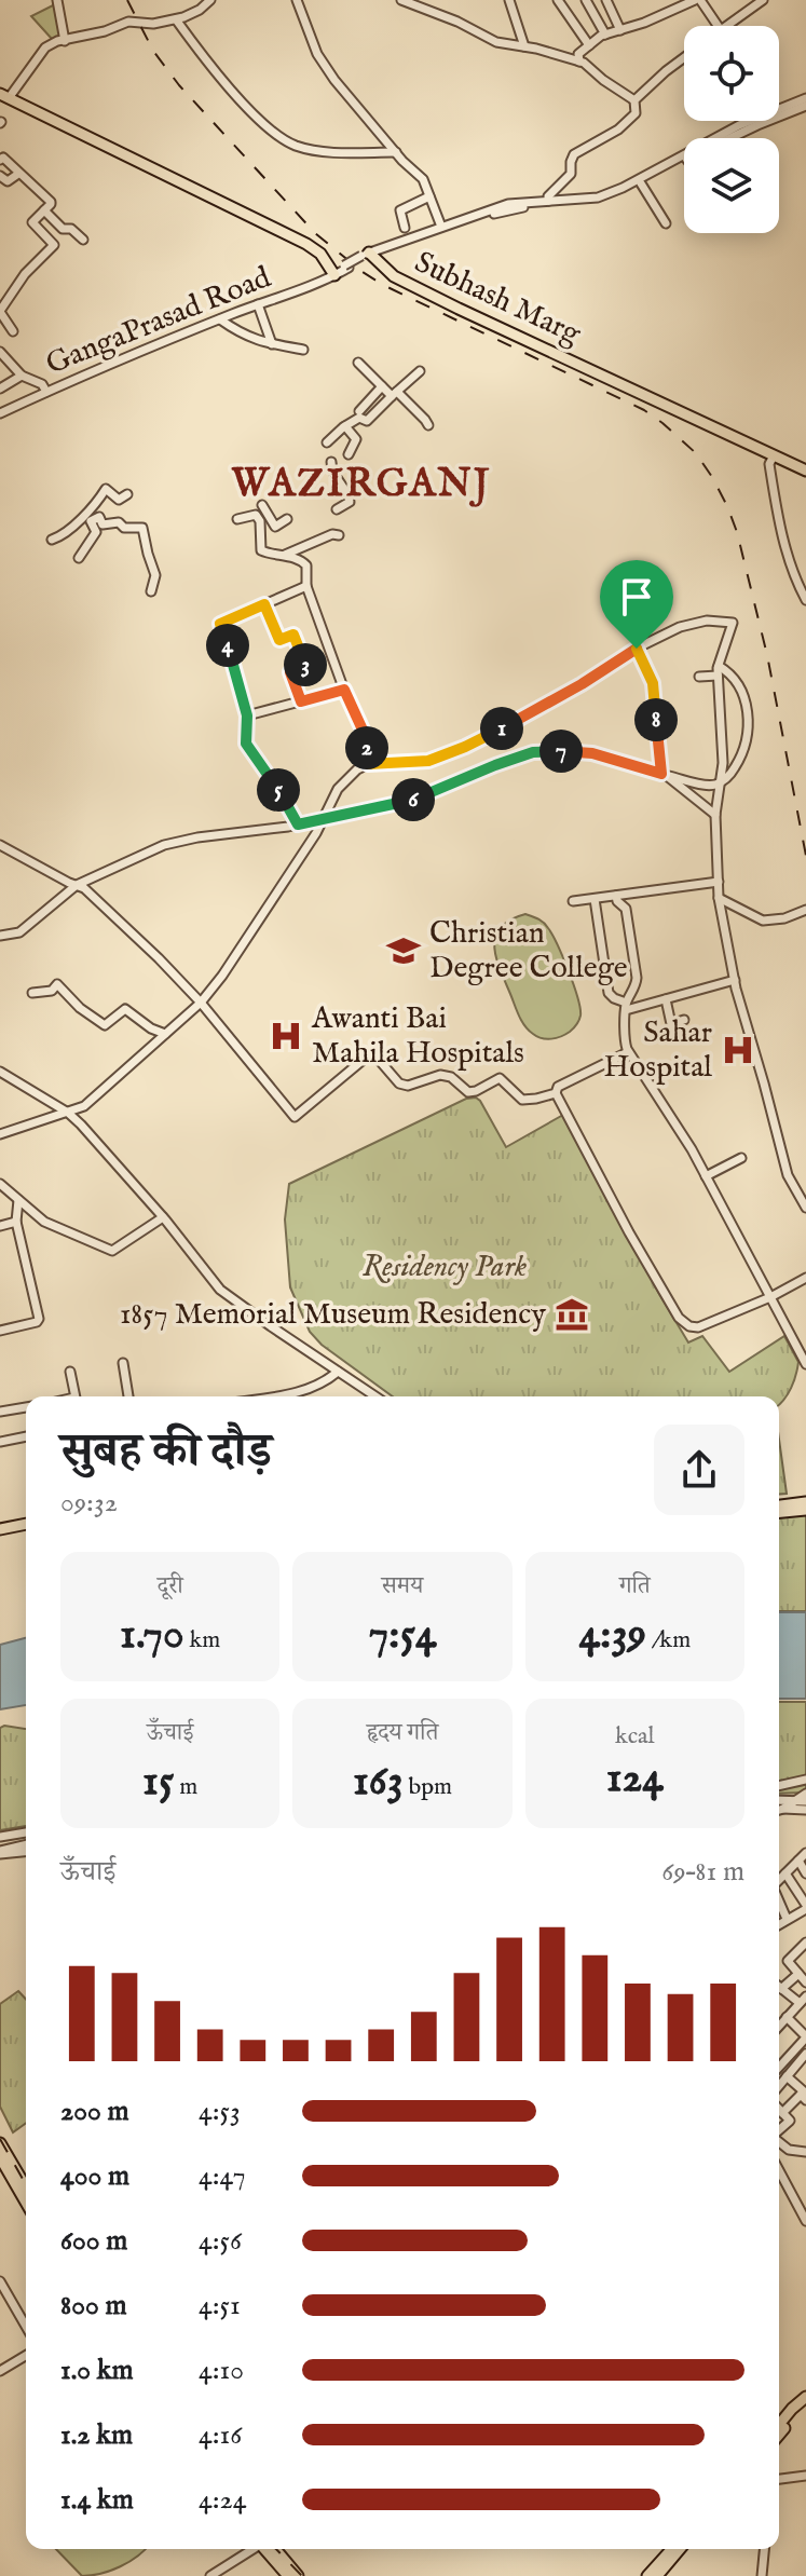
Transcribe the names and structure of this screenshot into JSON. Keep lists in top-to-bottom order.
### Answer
{
  "streets": {
    "main road": ["Subhash Marg"],
    "street": ["GangaPrasad Road"]
  },
  "districts": ["WAZIRGANJ"],
  "parks": ["Residency Park"],
  "places": {
    "school or university": ["Christian Degree College"],
    "hospital": ["Awanti Bai Mahila Hospitals", "Sahar Hospital"],
    "museum": ["1857 Memorial Museum Residency"]
  },
  "page": {
    "pins": [
      "4",
      "3",
      "8",
      "1",
      "2",
      "7",
      "5",
      "6"
    ],
    "heading": ["सुबह की दौड़", "09:32"],
    "stats": [
      ["दूरी", "1.70 km"],
      ["समय", "7:54"],
      ["गति", "4:39 /km"],
      ["ऊँचाई", "15 m"],
      ["हृदय गति", "163 bpm"],
      ["kcal", "124"]
    ],
    "chart": ["ऊँचाई", "69–81 m"],
    "list": [
      {
        "name": "200 m",
        "note": "4:53"
      },
      {
        "name": "400 m",
        "note": "4:47"
      },
      {
        "name": "600 m",
        "note": "4:56"
      },
      {
        "name": "800 m",
        "note": "4:51"
      },
      {
        "name": "1.0 km",
        "note": "4:10"
      },
      {
        "name": "1.2 km",
        "note": "4:16"
      },
      {
        "name": "1.4 km",
        "note": "4:24"
      }
    ]
  }
}
